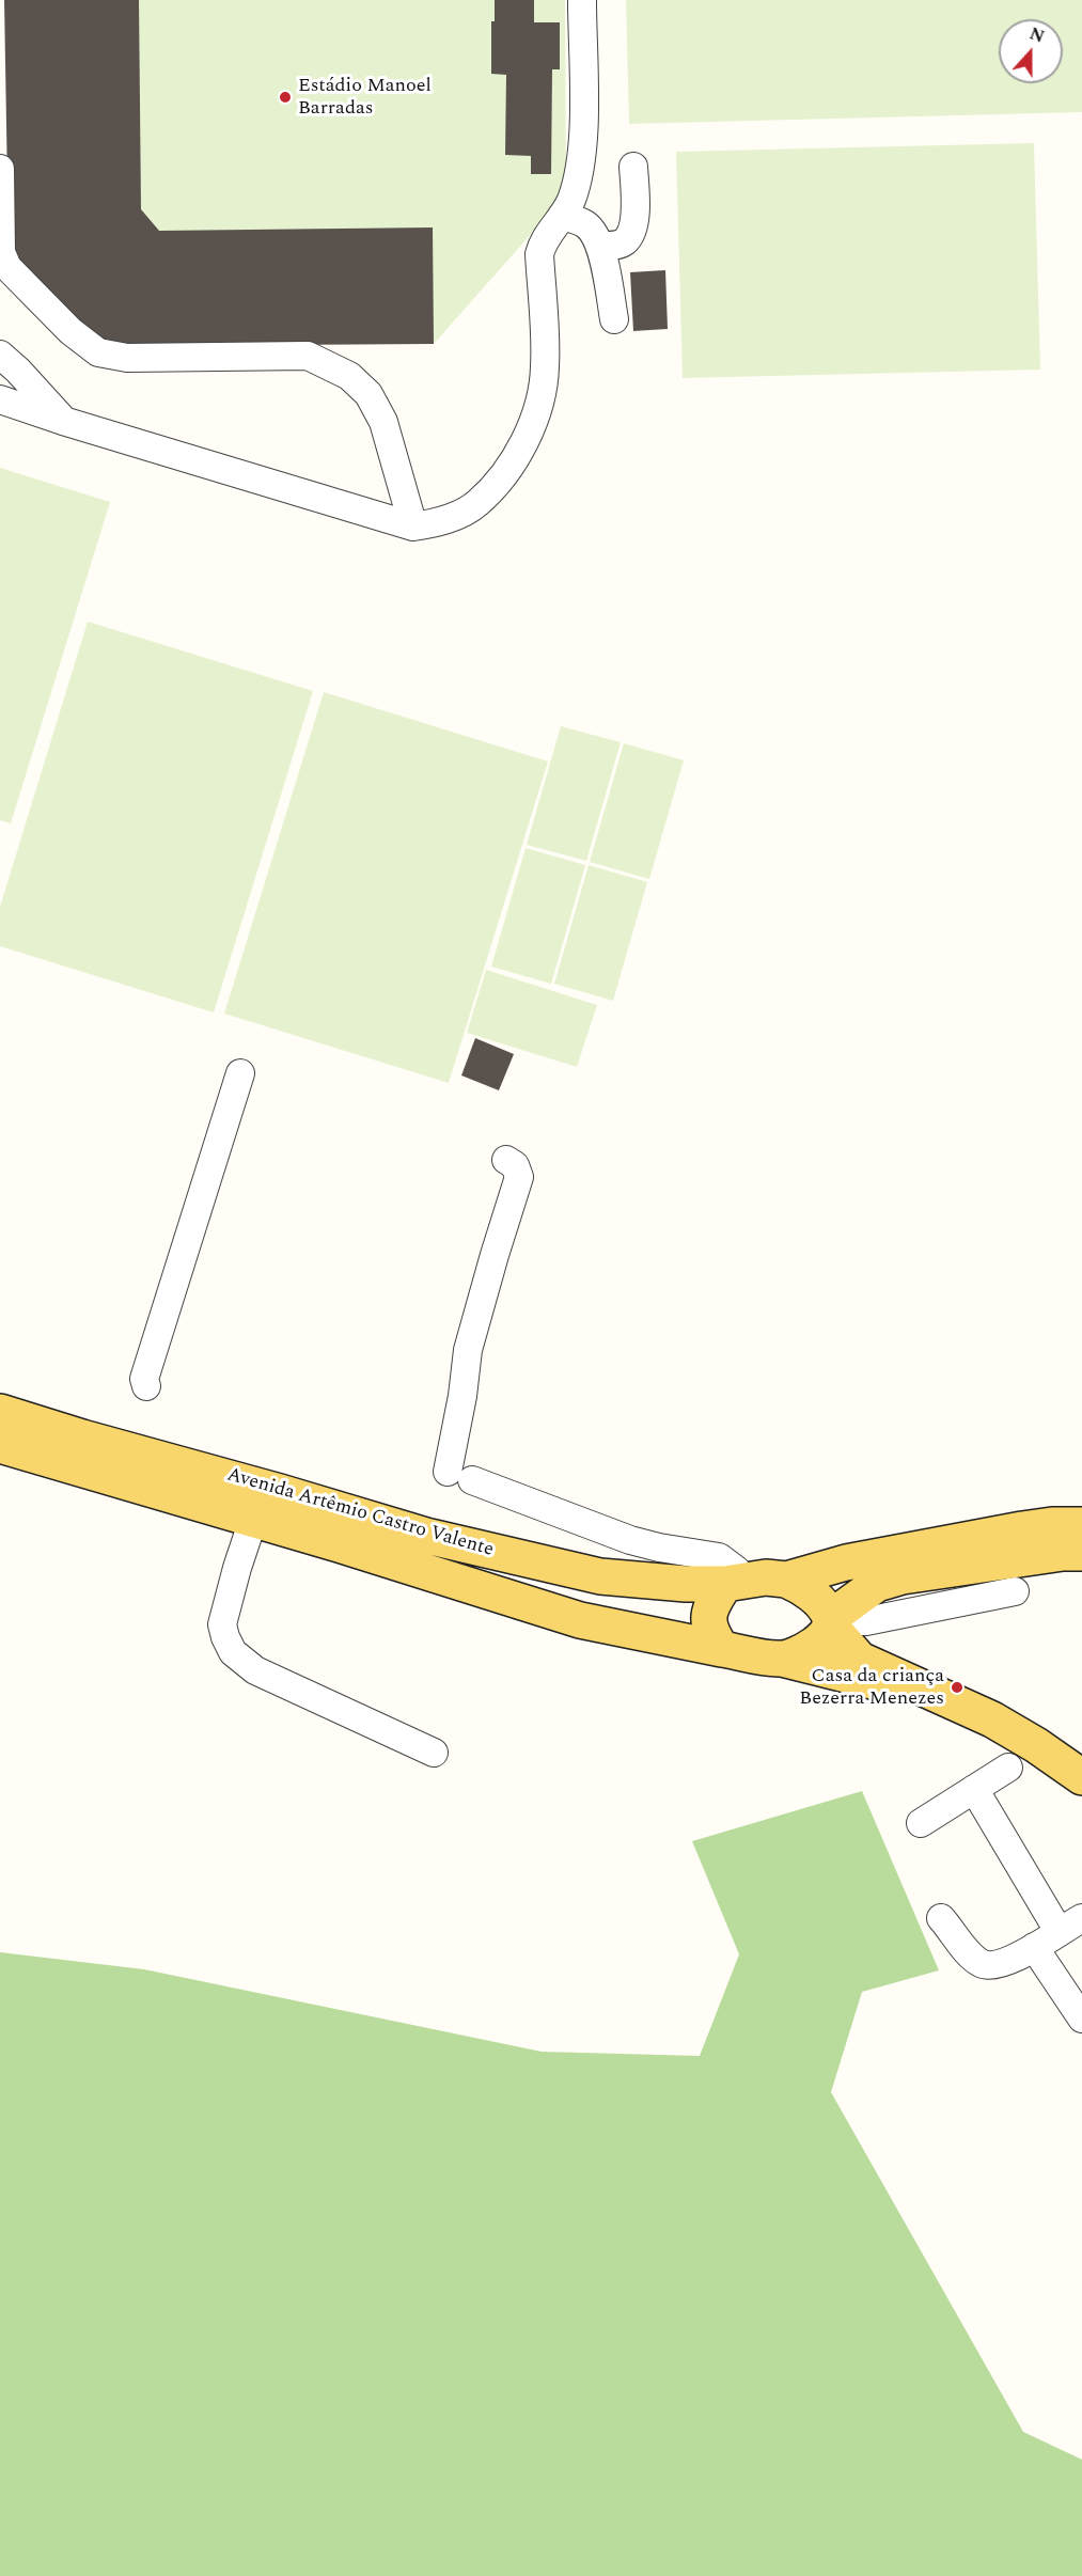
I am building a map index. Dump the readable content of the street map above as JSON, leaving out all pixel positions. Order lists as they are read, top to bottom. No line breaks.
{"streets":{"main road":["Avenida Artêmio Castro Valente"]},"places":["Estádio Manoel Barradas","Casa da criança Bezerra Menezes"],"north":"top"}
